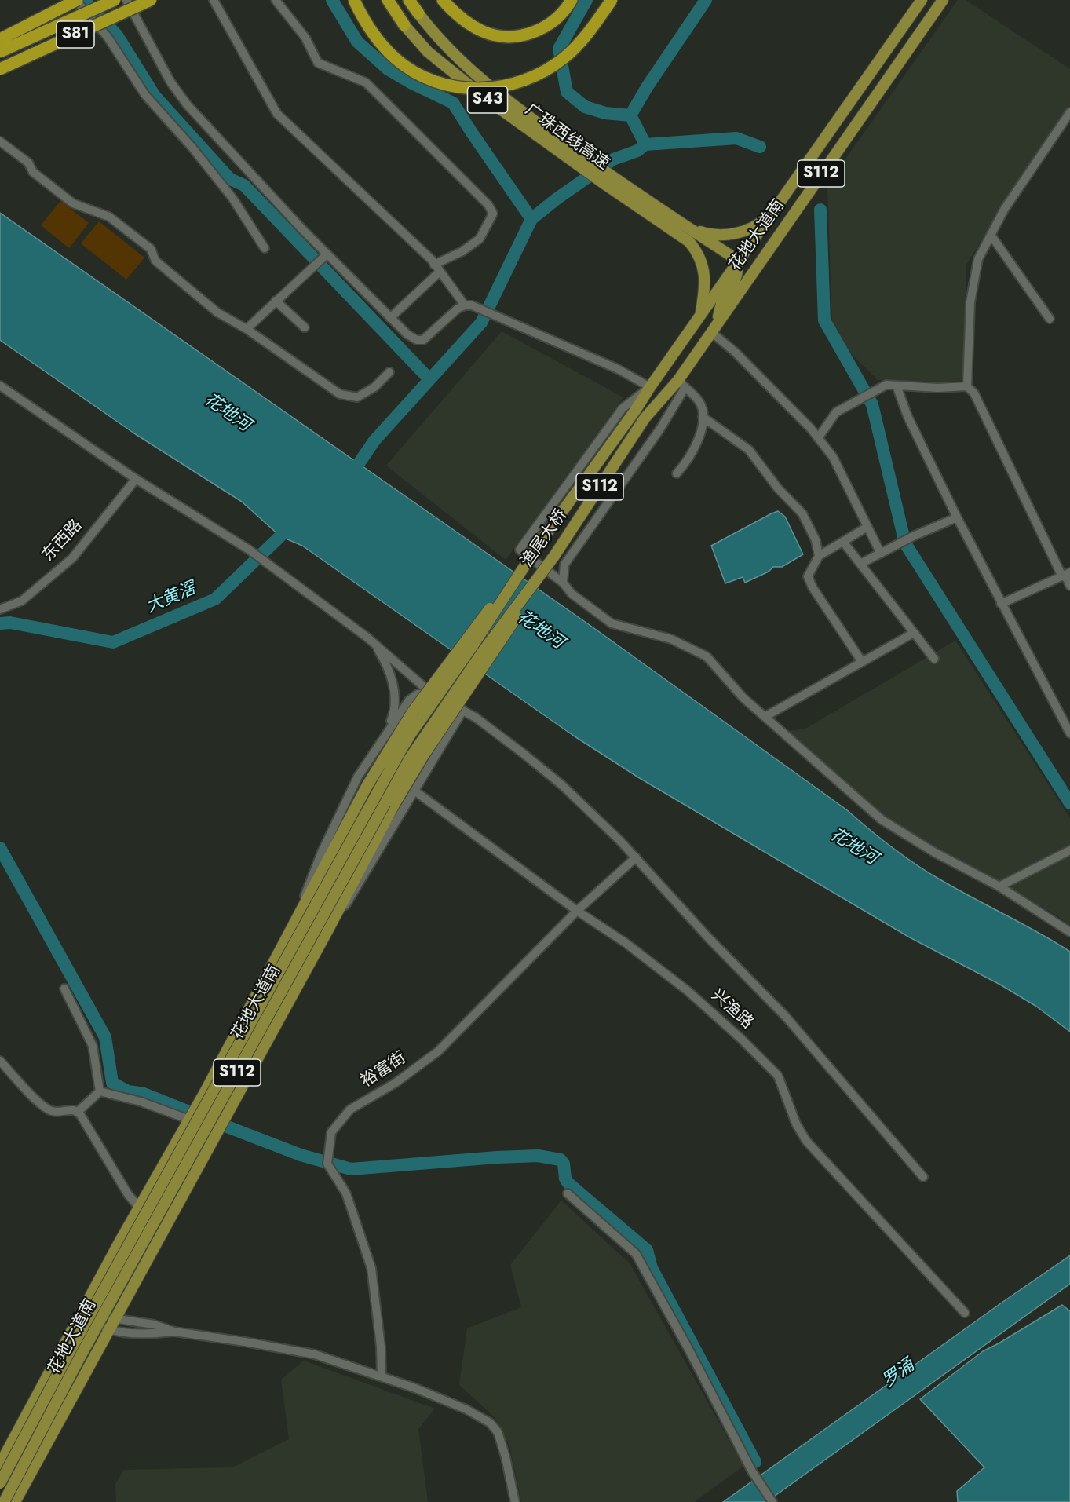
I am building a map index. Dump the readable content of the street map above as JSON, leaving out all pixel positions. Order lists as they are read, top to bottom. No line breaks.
{"streets":{"highway":["S81","S43","广珠西线高速"],"main road":["S112","花地大道南","渔尾大桥"],"street":["东西路","兴渔路","裕富街"]},"crossings":[["S43","广珠西线高速"],["S43","花地大道南"],["花地大道南","渔尾大桥"],["花地大道南","兴渔路"],["兴渔路","裕富街"]],"water":["花地河","大黄滘","罗涌"]}
